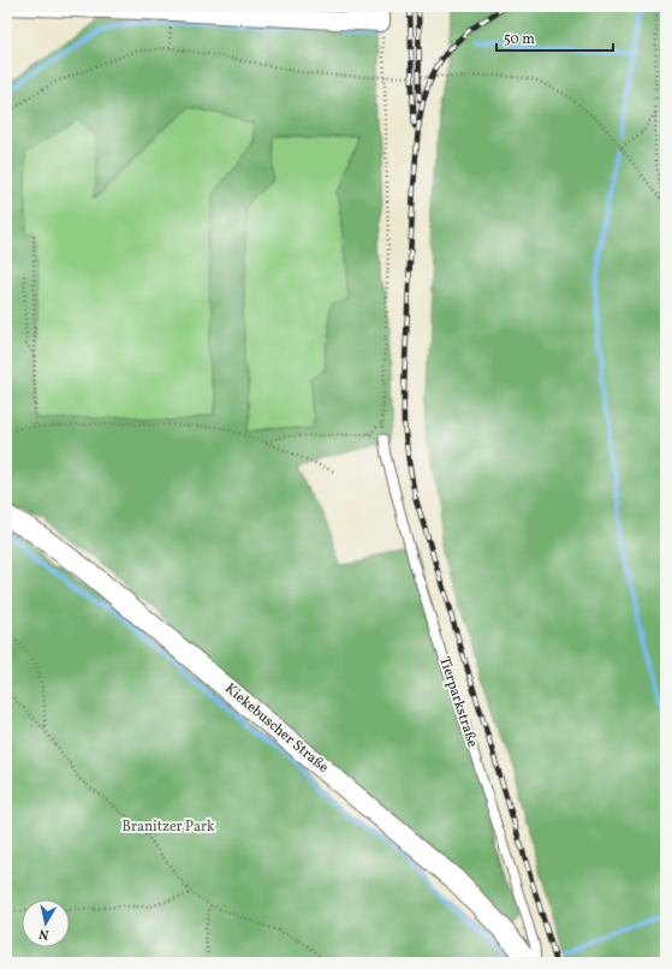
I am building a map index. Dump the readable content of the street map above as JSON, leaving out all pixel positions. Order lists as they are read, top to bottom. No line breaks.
{"streets":{"street":["Kiekebuscher Straße"],"lane":["Tierparkstraße"]},"parks":["Branitzer Park"],"scale_bar":"50 m","north":"bottom"}
